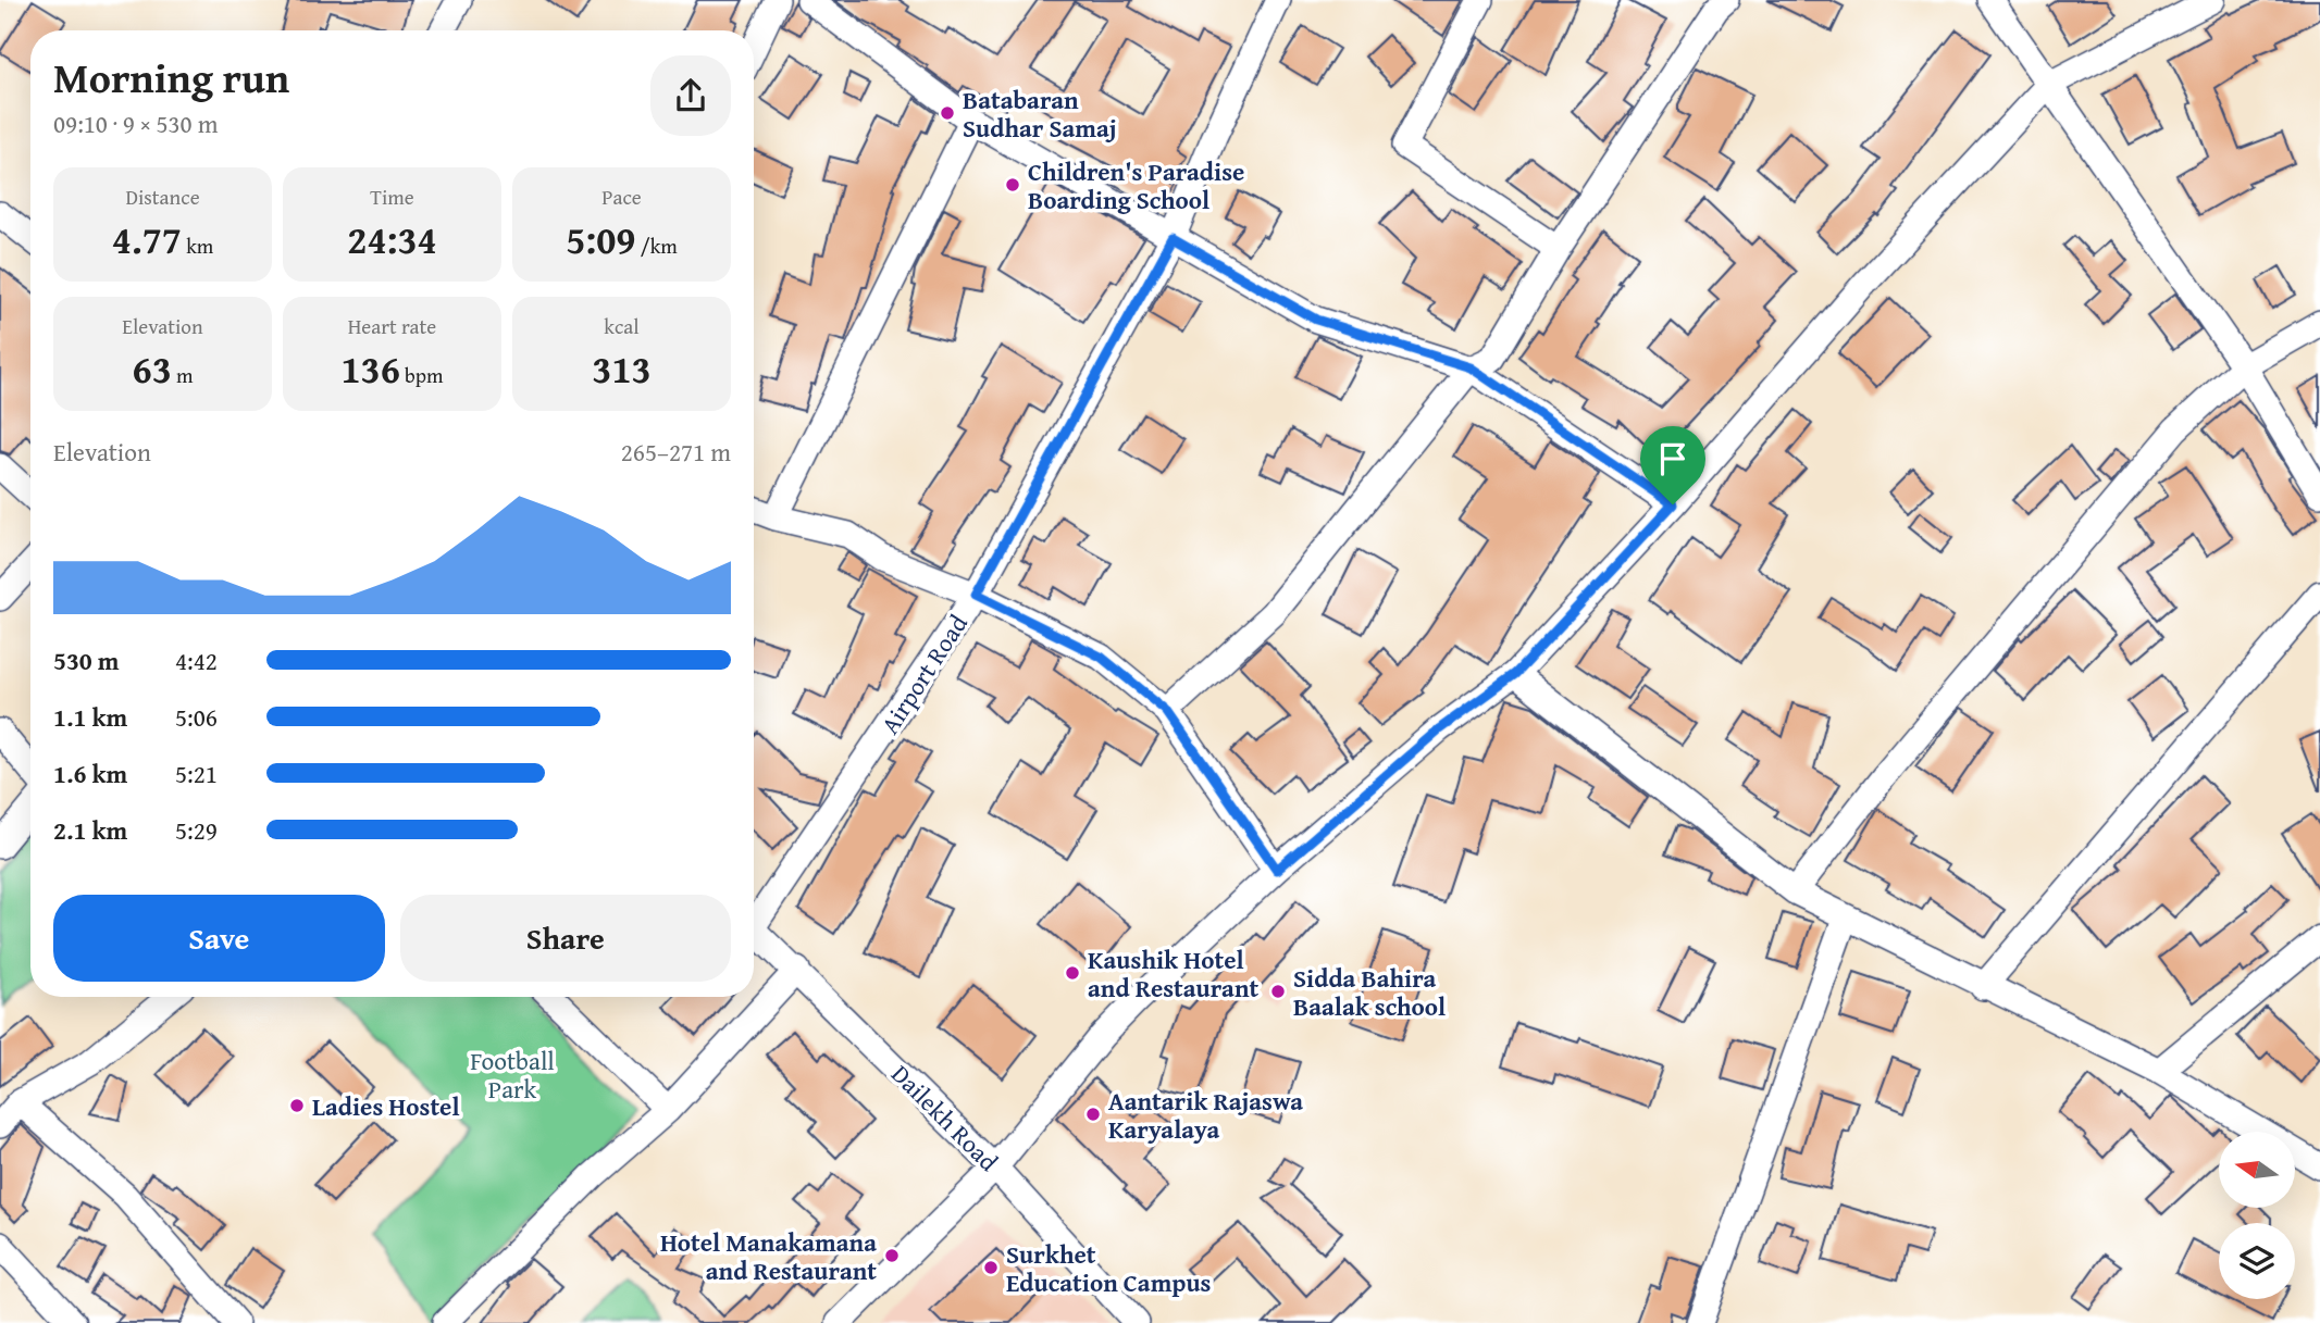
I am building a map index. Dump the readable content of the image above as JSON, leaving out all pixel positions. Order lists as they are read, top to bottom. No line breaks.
{"streets":{"street":["Airport Road","Dailekh Road"]},"parks":["Football Park"],"places":["Batabaran Sudhar Samaj","Children's Paradise Boarding School","Kaushik Hotel and Restaurant","Sidda Bahira Baalak school","Ladies Hostel","Aantarik Rajaswa Karyalaya","Hotel Manakamana and Restaurant","Surkhet Education Campus"],"north":"left","page":{"heading":["Morning run","09:10 · 9 × 530 m"],"stats":[["Distance","4.77 km"],["Time","24:34"],["Pace","5:09 /km"],["Elevation","63 m"],["Heart rate","136 bpm"],["kcal","313"]],"chart":["Elevation","265–271 m"],"list":[{"name":"530 m","note":"4:42"},{"name":"1.1 km","note":"5:06"},{"name":"1.6 km","note":"5:21"},{"name":"2.1 km","note":"5:29"}],"buttons":["Save","Share"]}}
